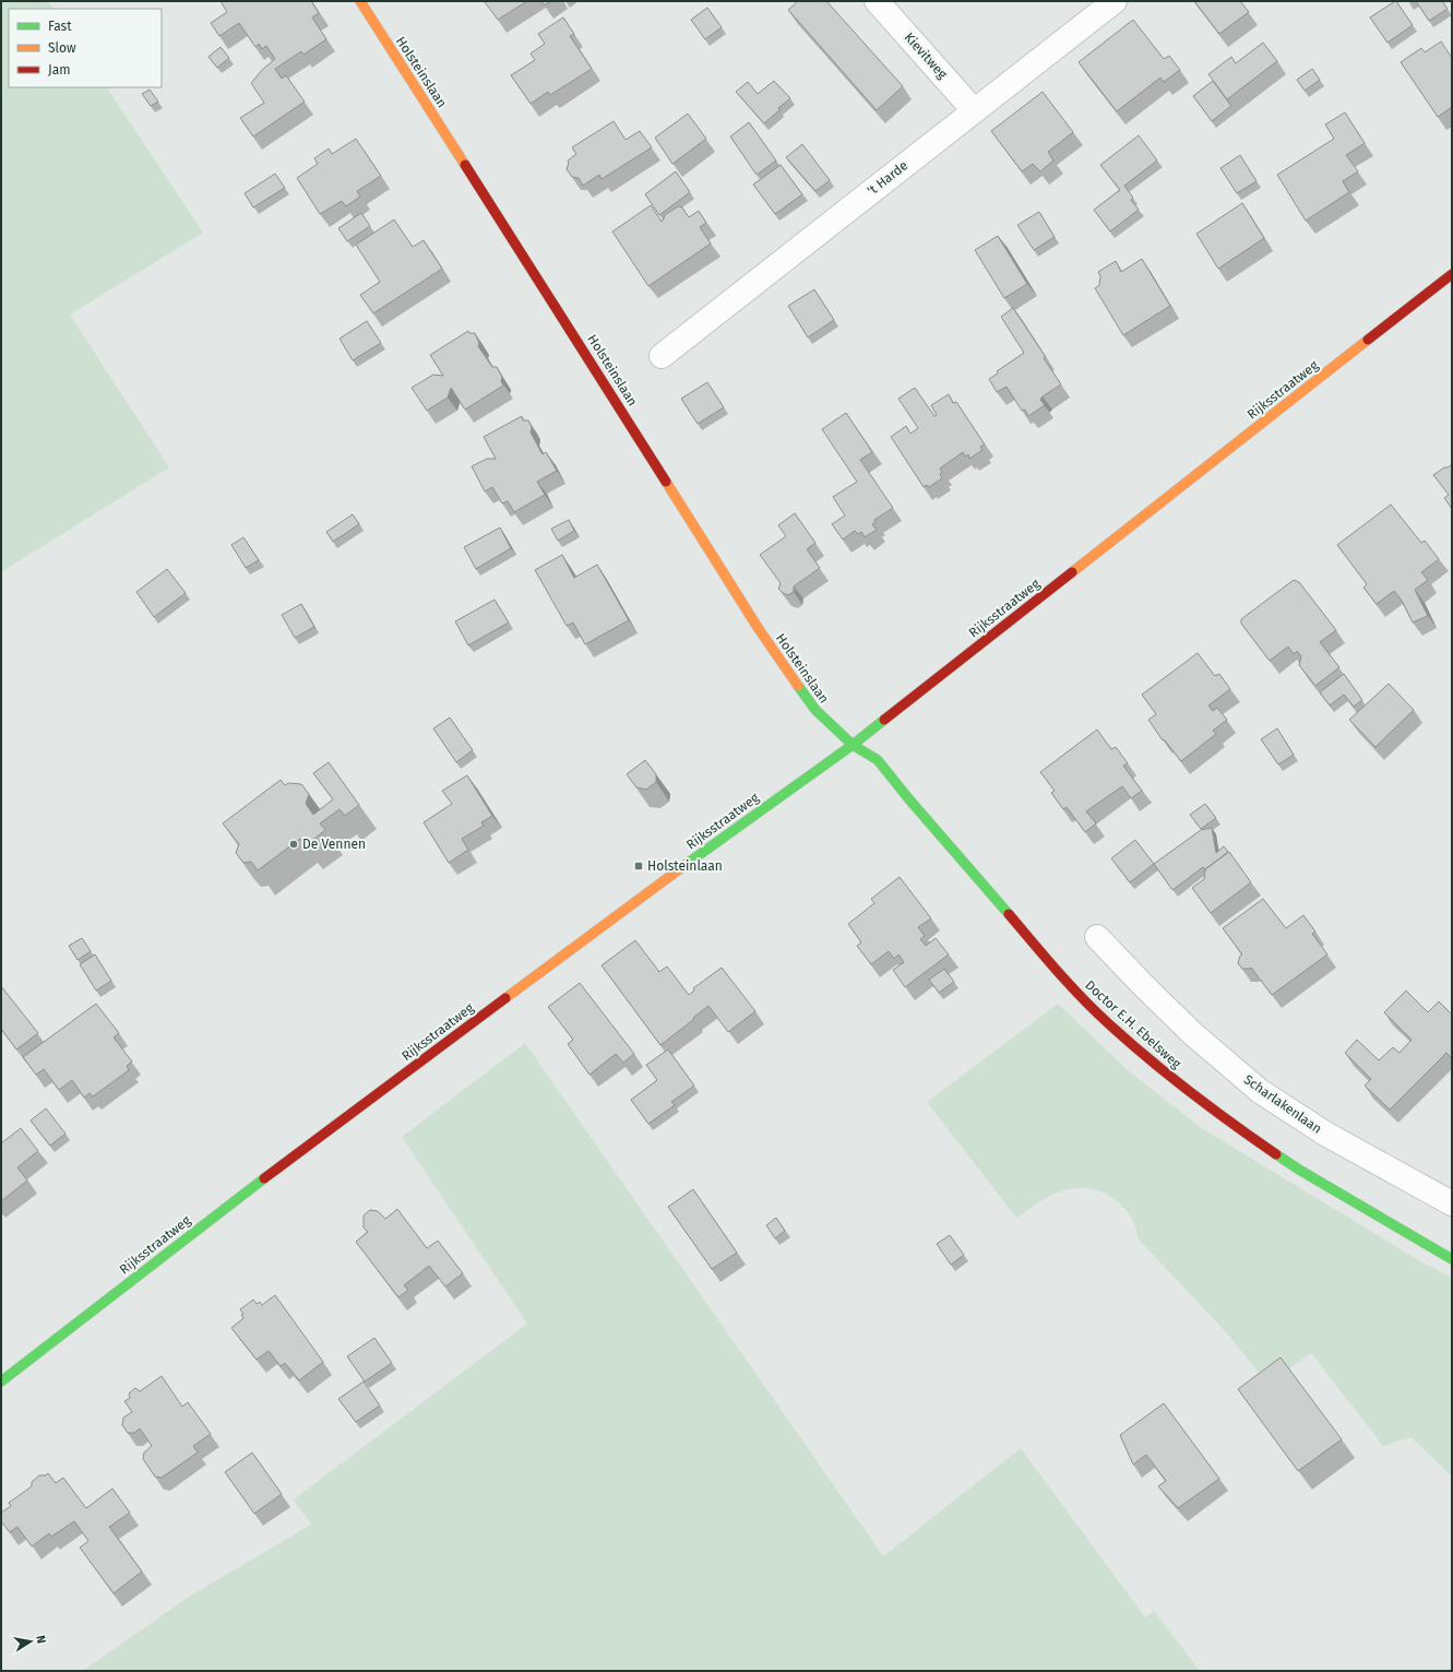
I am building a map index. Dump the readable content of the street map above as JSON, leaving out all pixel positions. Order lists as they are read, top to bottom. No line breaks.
{"streets":{"main road":["Holsteinslaan","Rijksstraatweg","Doctor E.H. Ebelsweg"],"street":["Kievitweg","'t Harde","Scharlakenlaan"]},"crossings":[["Kievitweg","'t Harde"],["Holsteinslaan","Rijksstraatweg"],["Holsteinslaan","Doctor E.H. Ebelsweg"],["Rijksstraatweg","Doctor E.H. Ebelsweg"]],"places":{"other":["De Vennen"],"transit":["Holsteinlaan"]},"legend":["Fast","Slow","Jam"],"north":"right"}
